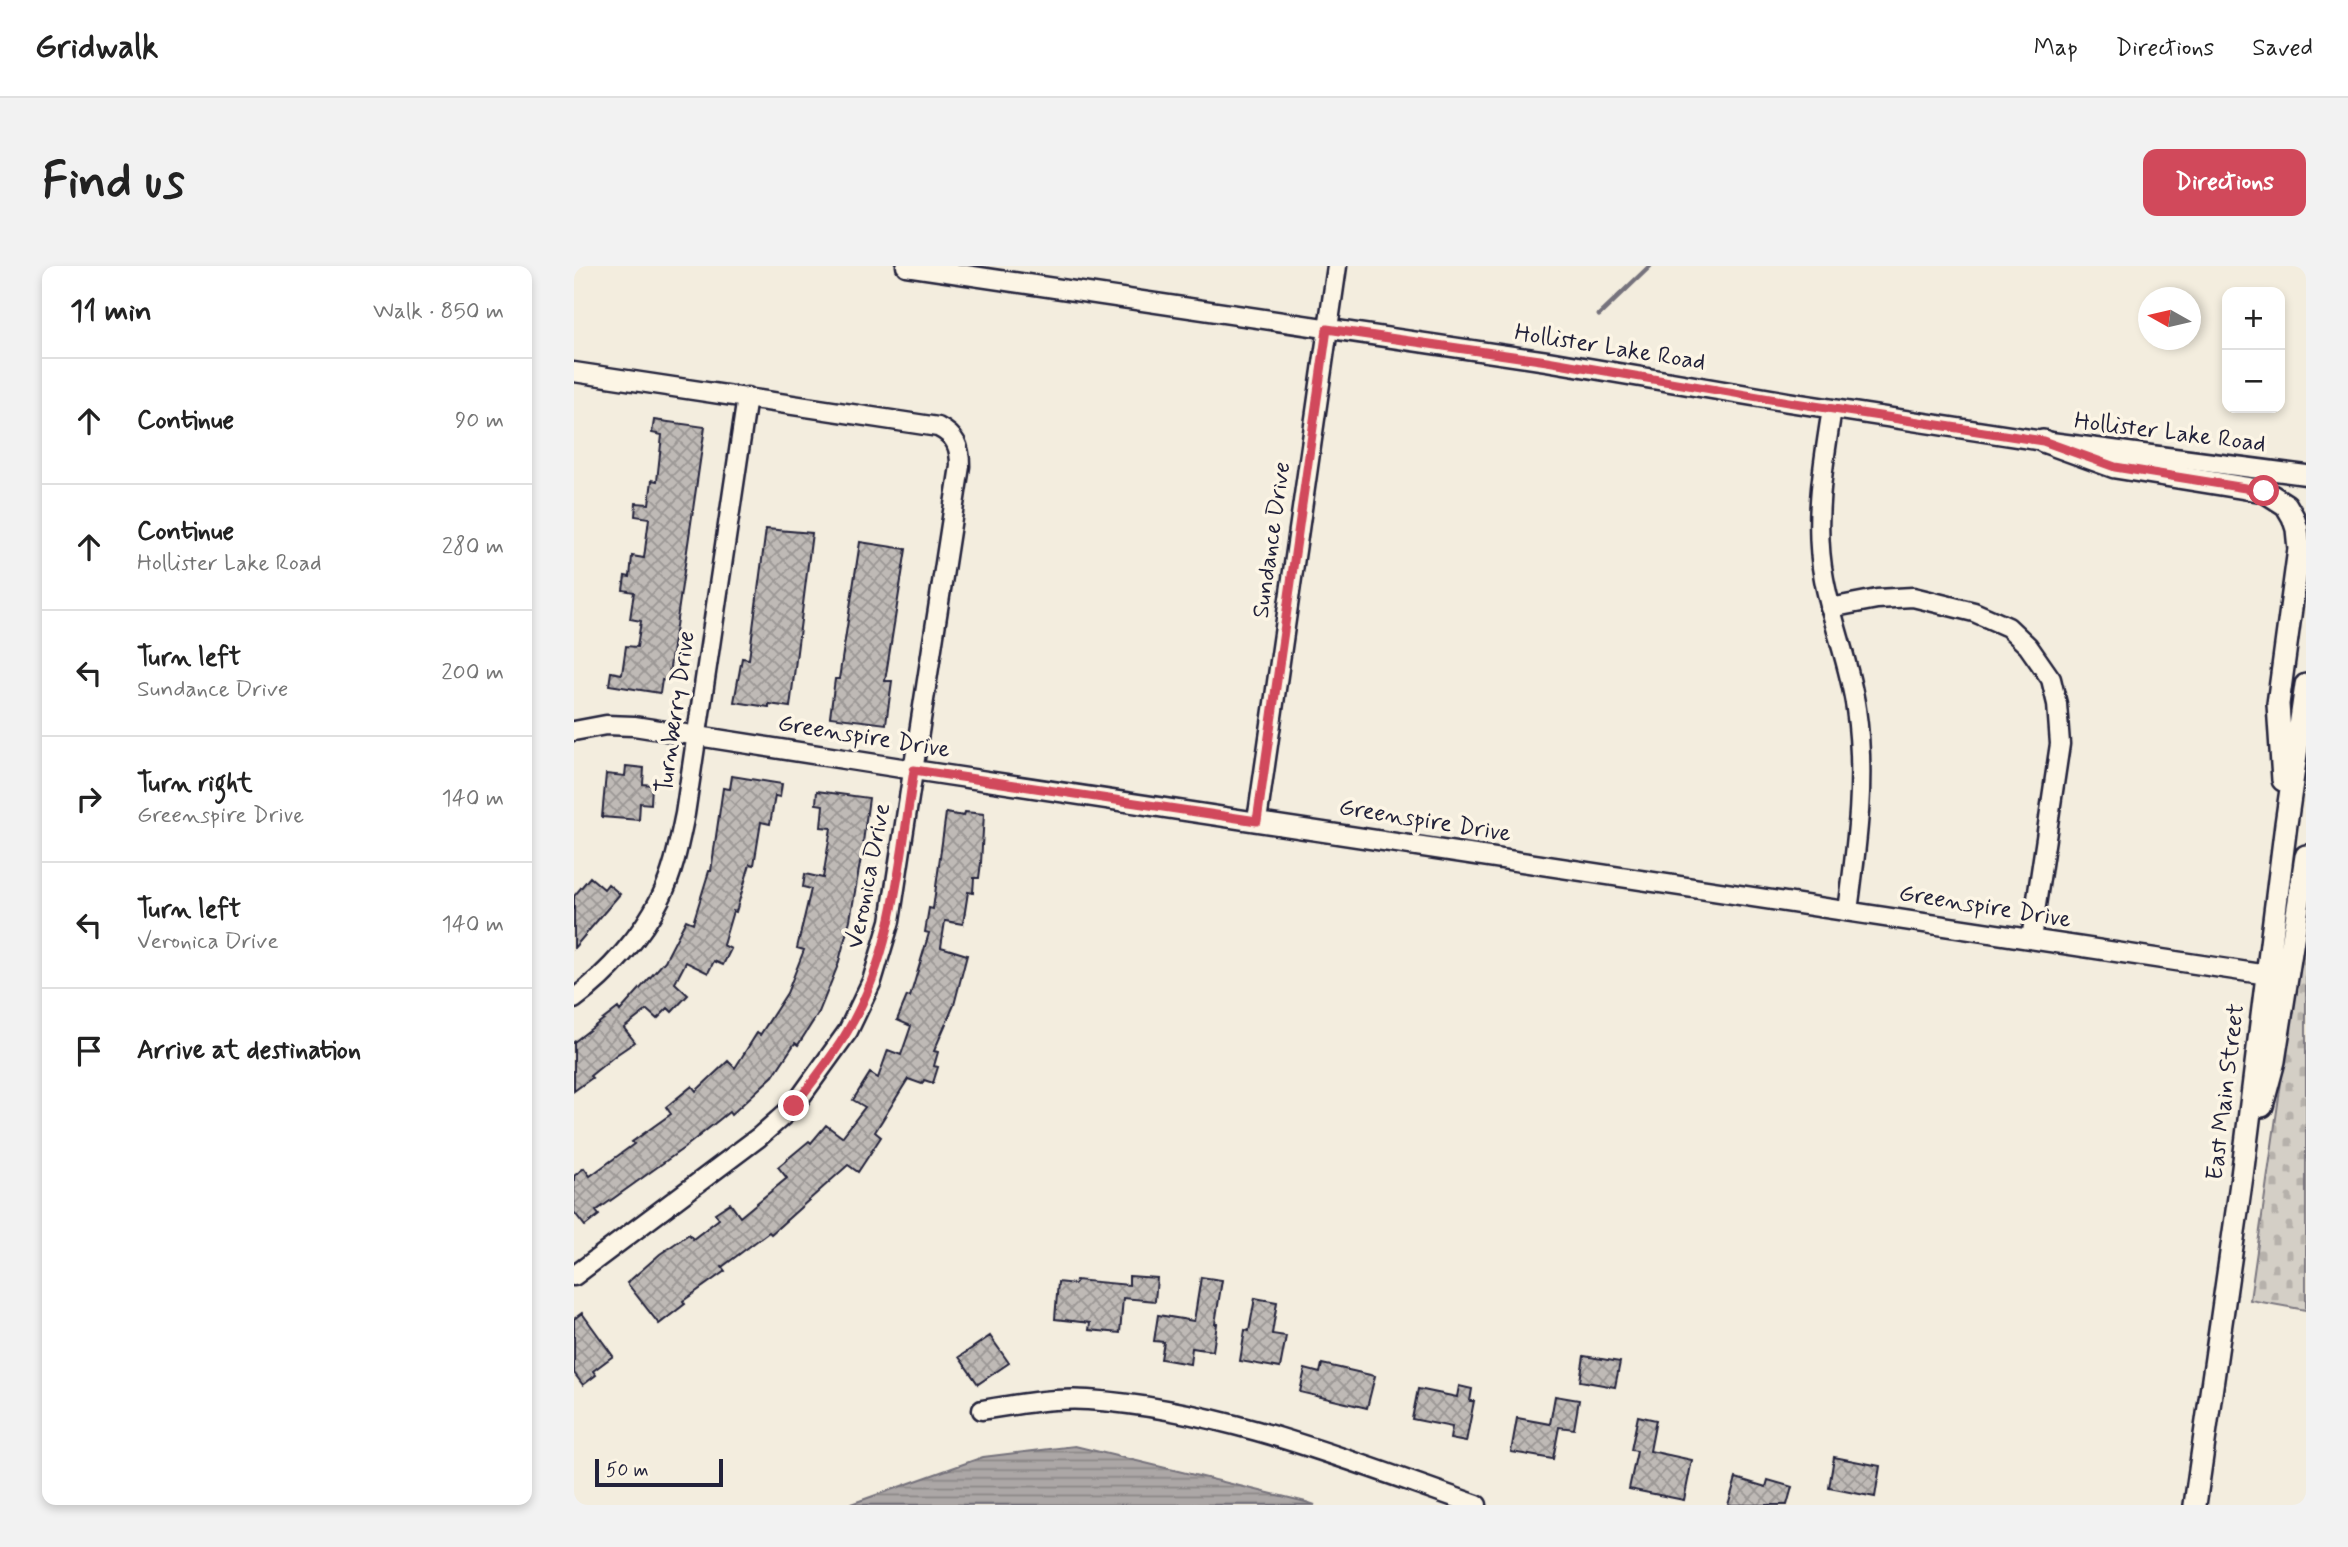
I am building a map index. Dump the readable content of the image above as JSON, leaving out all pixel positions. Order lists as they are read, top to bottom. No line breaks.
{"streets":{"main road":["East Main Street"],"street":["Hollister Lake Road","Sundance Drive","Turnberry Drive","Greenspire Drive","Veronica Drive"]},"crossings":[["Hollister Lake Road","Sundance Drive"],["Sundance Drive","Greenspire Drive"],["Turnberry Drive","Greenspire Drive"],["Turnberry Drive","Veronica Drive"],["Greenspire Drive","Veronica Drive"],["Greenspire Drive","East Main Street"]],"scale_bar":"50 m","north":"left","page":{"header":"Gridwalk","nav":["Map","Directions","Saved"],"buttons":"Directions","title":"Find us","heading":["11 min","Walk · 850 m"],"map_buttons":["+","−"],"list":[["Continue","90 m"],["Continue","Hollister Lake Road","280 m"],["Turn left","Sundance Drive","200 m"],["Turn right","Greenspire Drive","140 m"],["Turn left","Veronica Drive","140 m"],"Arrive at destination"],"scale":"50 m"}}
